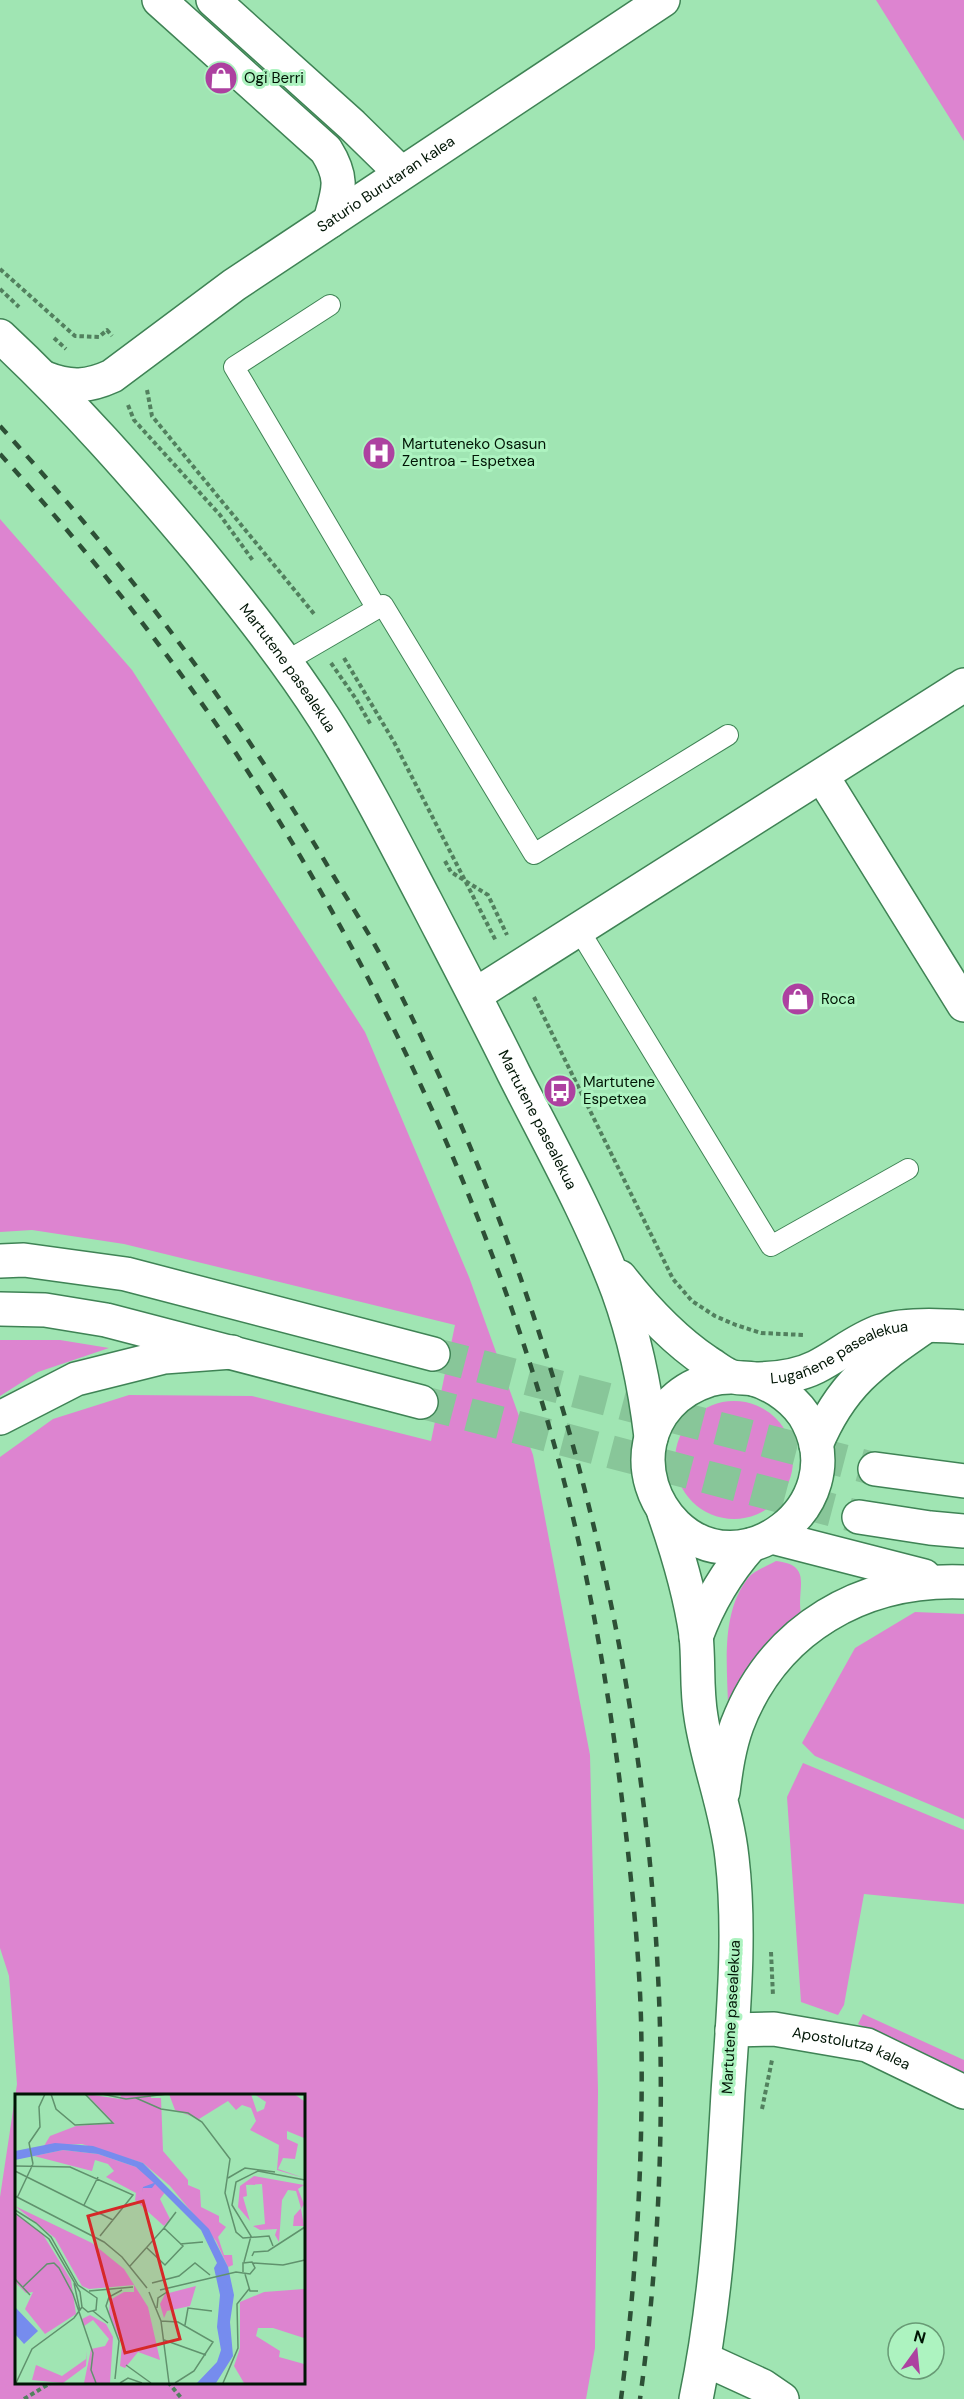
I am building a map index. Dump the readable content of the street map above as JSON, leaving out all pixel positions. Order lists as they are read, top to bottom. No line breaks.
{"streets":{"main road":["Saturio Burutaran kalea","Martutene pasealekua","Lugañene pasealekua","Apostolutza kalea"]},"crossings":[["Martutene pasealekua","Lugañene pasealekua"],["Martutene pasealekua","Apostolutza kalea"]],"places":{"shop":["Ogi Berri","Roca"],"hospital":["Martuteneko Osasun Zentroa - Espetxea"],"bus stop":["Martutene Espetxea"]},"north":"top"}
